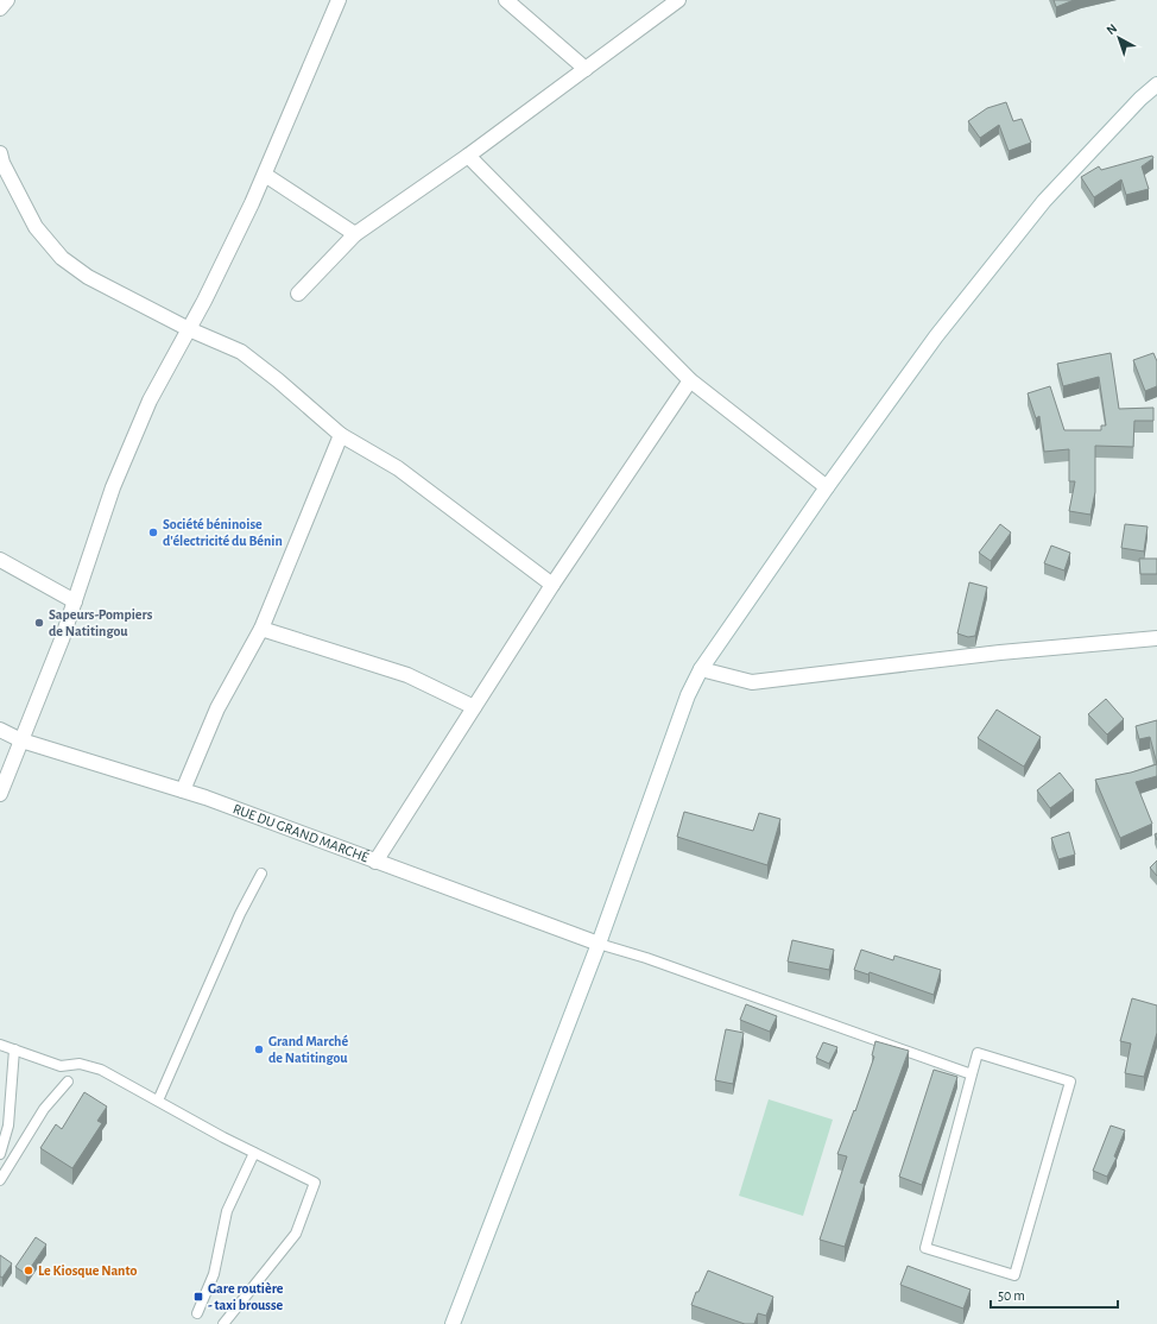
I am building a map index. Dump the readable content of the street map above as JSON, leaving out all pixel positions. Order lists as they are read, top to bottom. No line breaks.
{"streets":{"street":["RUE DU GRAND MARCHÉ"]},"places":{"other":["Société béninoise d'électricité du Bénin","Sapeurs-Pompiers de Natitingou","Grand Marché de Natitingou","Le Kiosque Nanto"],"transit":["Gare routière - taxi brousse"]},"scale_bar":"50 m","north":"top left"}
